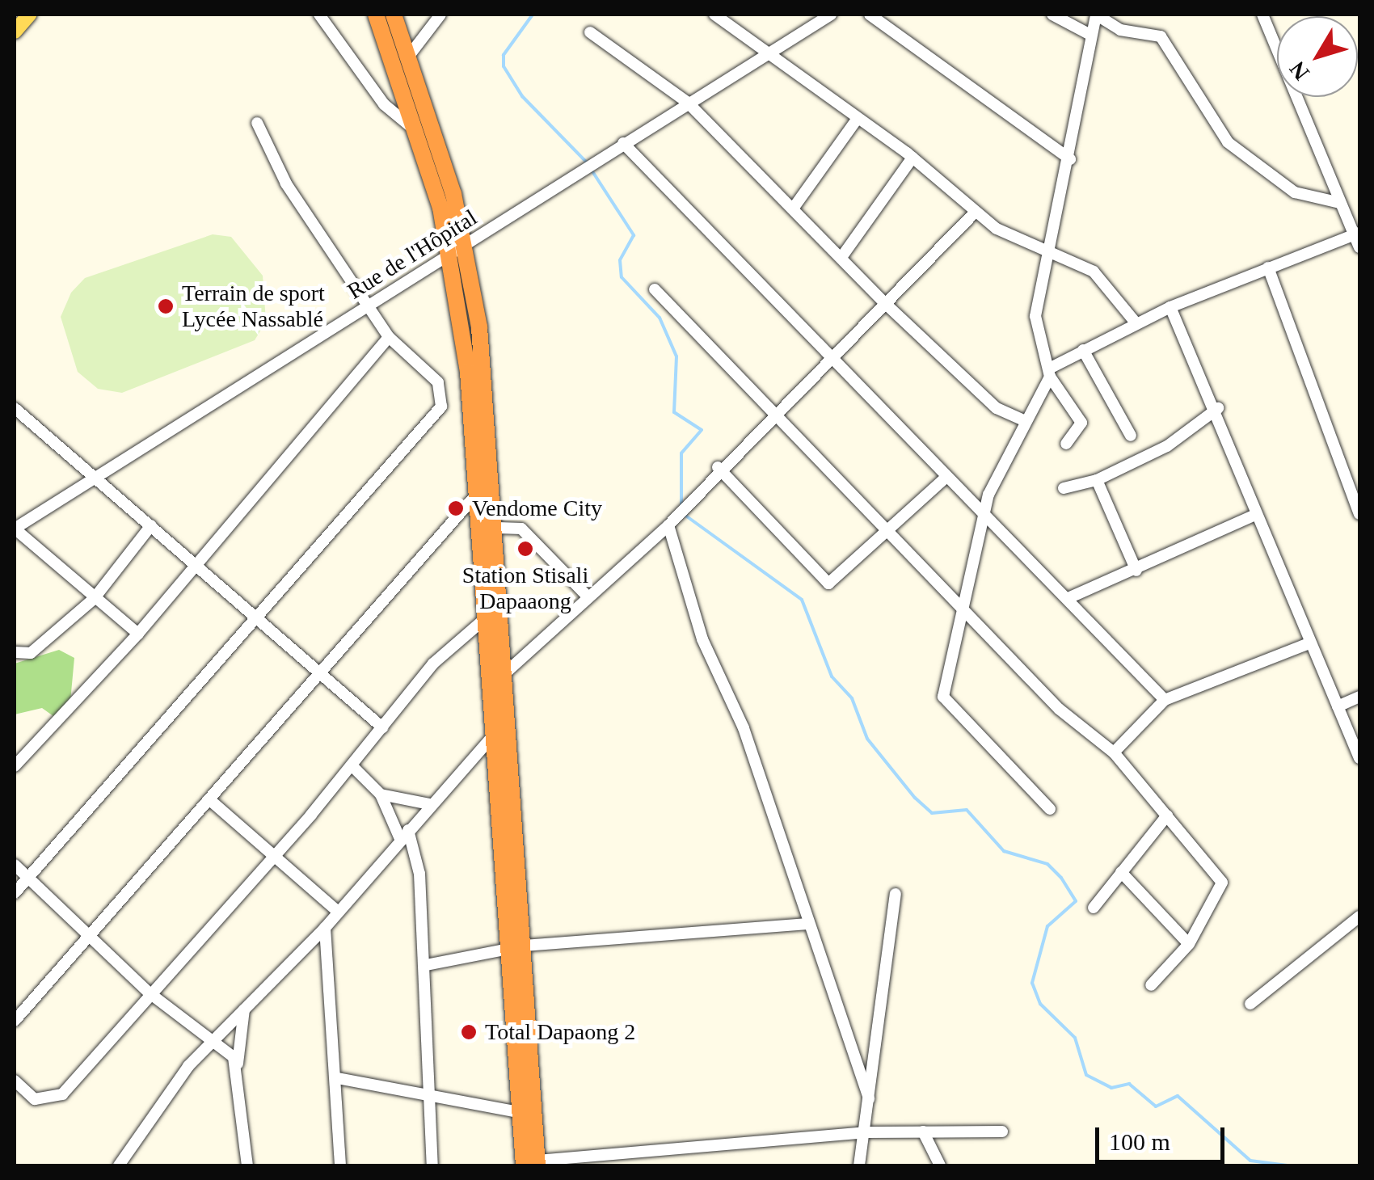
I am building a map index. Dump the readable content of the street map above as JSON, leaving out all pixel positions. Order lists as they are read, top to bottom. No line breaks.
{"streets":{"street":["Rue de l'Hôpital"]},"places":["Terrain de sport Lycée Nassablé","Vendome City","Station Stisali Dapaaong","Total Dapaong 2"],"scale_bar":"100 m","north":"bottom left"}
